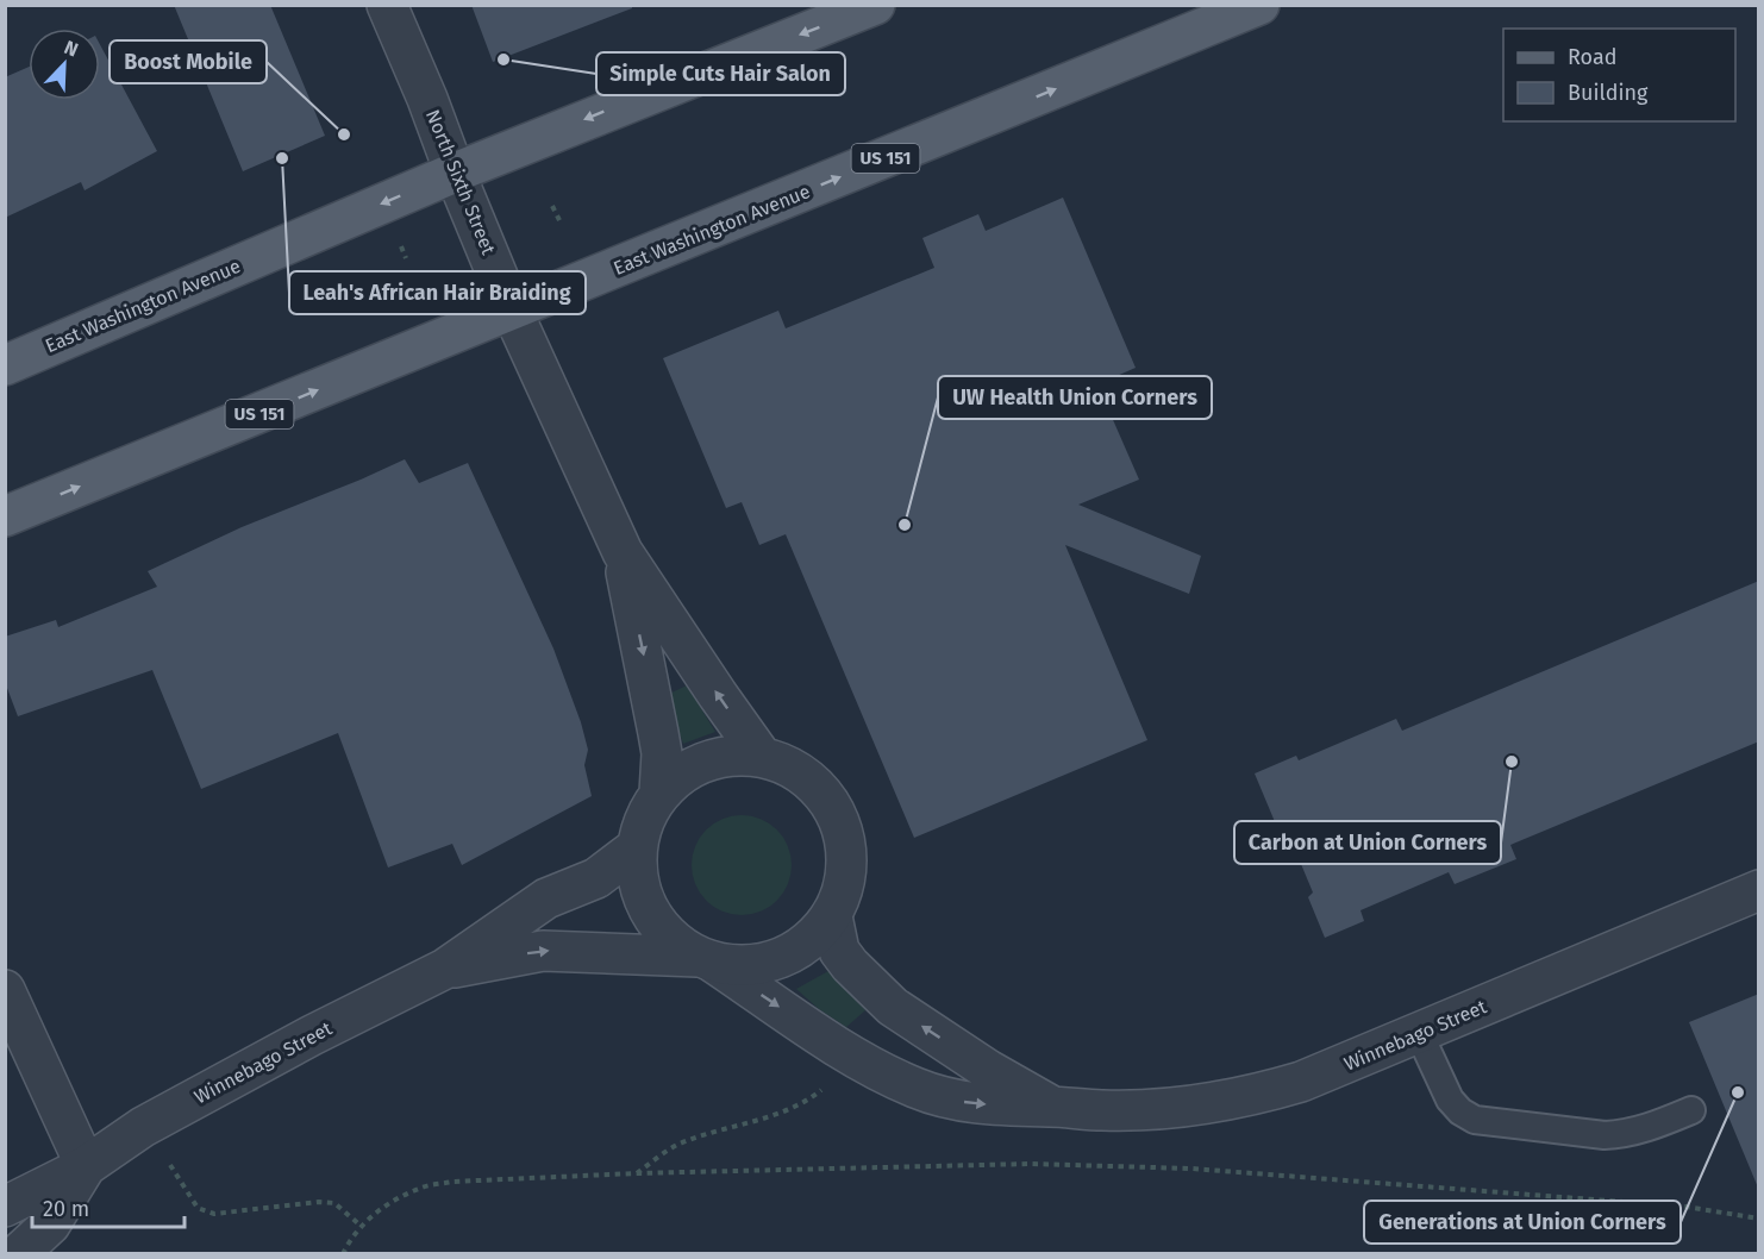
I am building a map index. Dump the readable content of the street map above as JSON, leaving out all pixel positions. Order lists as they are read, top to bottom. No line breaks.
{"streets":{"main road":["US 151","East Washington Avenue"],"street":["North Sixth Street","Winnebago Street"]},"crossings":[["North Sixth Street","East Washington Avenue"],["North Sixth Street","Winnebago Street"]],"places":["Simple Cuts Hair Salon","Boost Mobile","Leah's African Hair Braiding","UW Health Union Corners","Carbon at Union Corners","Generations at Union Corners"],"legend":["Road","Building"],"scale_bar":"20 m","north":"top right"}
